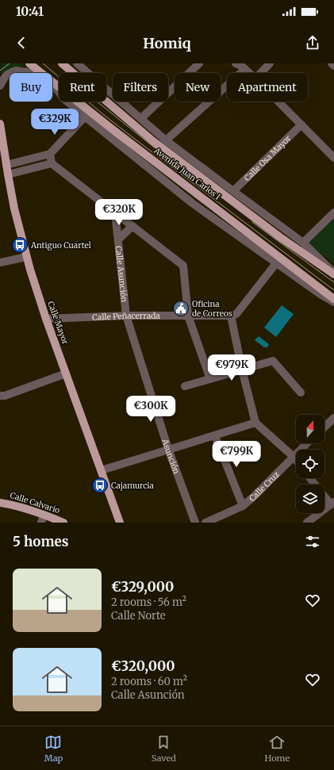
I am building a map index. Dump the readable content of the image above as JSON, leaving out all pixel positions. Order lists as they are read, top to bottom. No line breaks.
{"streets":{"main road":["Avenida Juan Carlos I","Calle Mayor","Calle Calvario"],"street":["Calle Osa Mayor","Calle Asunción","Calle Peñacerrada","Asunción","Calle Cruz"]},"crossings":[["Calle Asunción","Calle Peñacerrada"],["Calle Asunción","Asunción"],["Calle Peñacerrada","Calle Mayor"],["Calle Peñacerrada","Asunción"]],"places":{"bus stop":["Antiguo Cuartel","Cajamurcia"],"public building":["Oficina de Correos"]},"north":"top","page":{"status":"10:41","header":"Homiq","chip":["Buy","Rent","Filters","New","Apartment"],"price":["€329K","€320K","€979K","€300K","€799K"],"heading":"5 homes","list":[{"name":"€329,000","note":"2 rooms · 56 m² · Calle Norte"},{"name":"€320,000","note":"2 rooms · 60 m² · Calle Asunción"}],"tabs":["Map","Saved","Home"]}}
